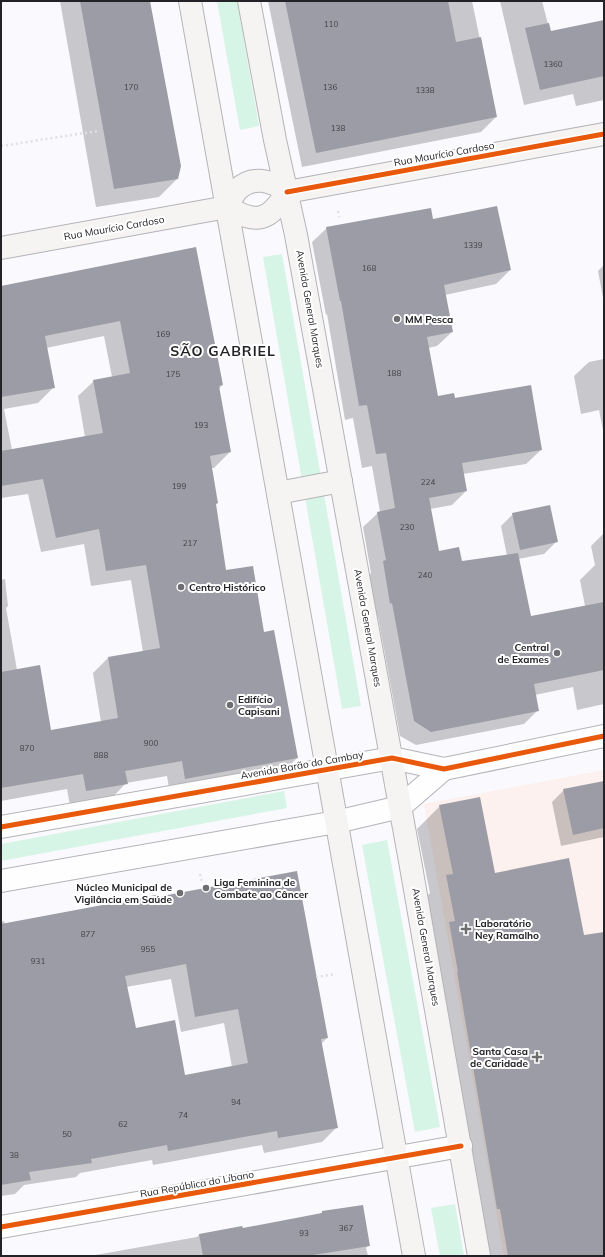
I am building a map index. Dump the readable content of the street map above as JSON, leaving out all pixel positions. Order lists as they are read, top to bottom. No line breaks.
{"streets":{"main road":["Rua Maurício Cardoso","Avenida General Marques"],"street":["Avenida Barão do Cambay","Rua República do Líbano"]},"crossings":[["Rua Maurício Cardoso","Avenida General Marques"],["Avenida General Marques","Avenida Barão do Cambay"],["Avenida General Marques","Rua República do Líbano"]],"districts":["SÃO GABRIEL"],"places":{"other":["MM Pesca","Centro Histórico","Central de Exames","Edifício Capisani","Liga Feminina de Combate ao Câncer","Núcleo Municipal de Vigilância em Saúde"],"health":["Laboratório Ney Ramalho","Santa Casa de Caridade"]},"house_numbers":["110","1360","170","136","1338","138","1339","168","169","188","175","193","224","199","230","217","240","900","870","888","877","955","931","94","74","62","50","38","367","93"]}
